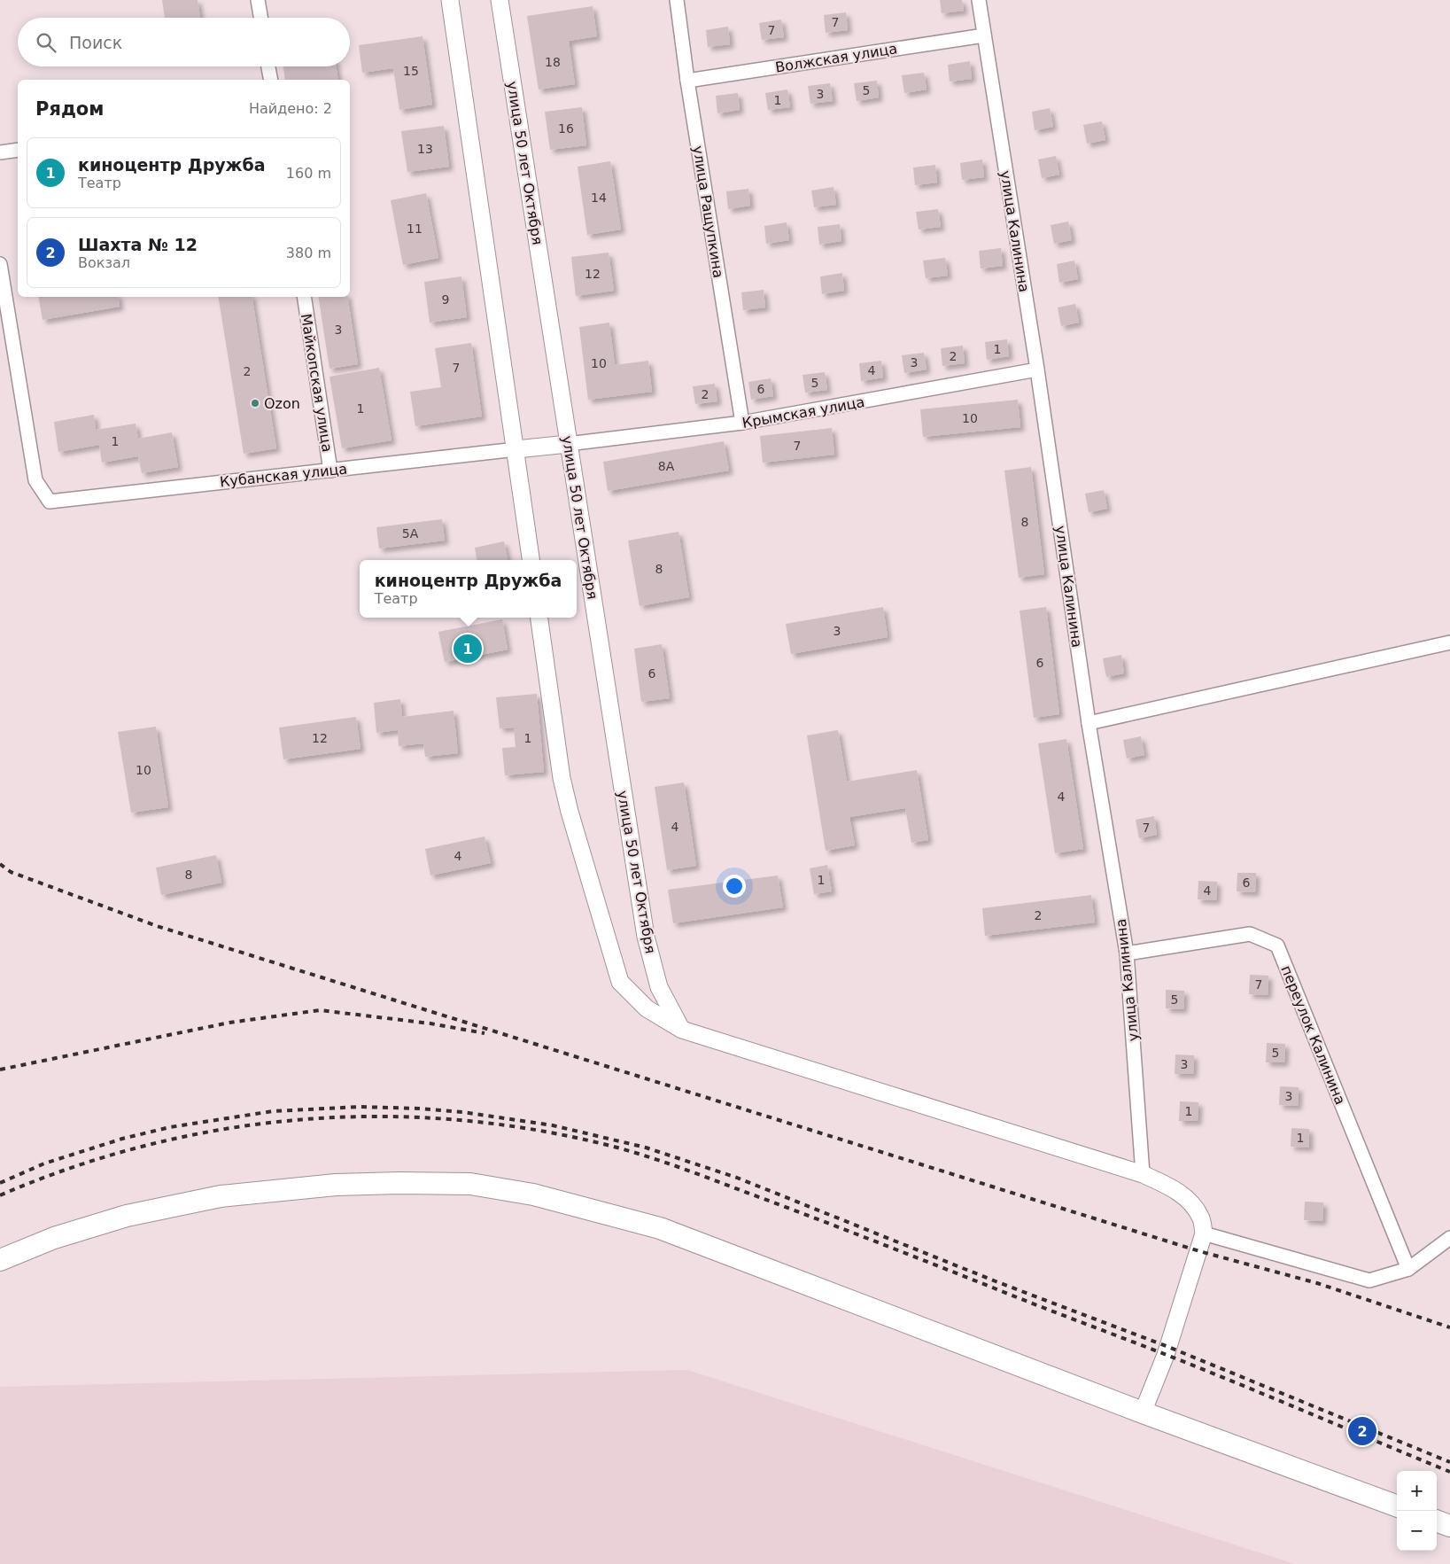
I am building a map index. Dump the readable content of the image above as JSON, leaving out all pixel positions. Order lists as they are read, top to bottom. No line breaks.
{"streets":{"street":["Волжская улица","улица 50 лет Октября","улица Ращупкина","улица Калинина","Майкопская улица","Крымская улица","Кубанская улица","переулок Калинина"]},"crossings":[["Волжская улица","улица Ращупкина"],["Волжская улица","улица Калинина"],["улица 50 лет Октября","Крымская улица"],["улица Ращупкина","Крымская улица"],["улица Калинина","Крымская улица"],["улица Калинина","переулок Калинина"],["Майкопская улица","Кубанская улица"]],"places":["Ozon"],"house_numbers":["7","7","18","15","5","3","1","16","13","14","11","12","9","3","1","2","3","10","7","4","2","5","6","2","1","10","1","7","8А","8","5А","8","3","6","6","12","1","10","4","4","7","4","8","1","6","4","2","7","5","5","3","3","1","1"],"page":{"search":"Поиск","heading":["Рядом","Найдено: 2"],"list":[{"mark":"1","name":"киноцентр Дружба","note":"Театр","value":"160 m"},{"mark":"2","name":"Шахта № 12","note":"Вокзал","value":"380 m"}],"popup":["киноцентр Дружба","Театр"],"pins":["1","2"],"map_buttons":["+","−"]}}
